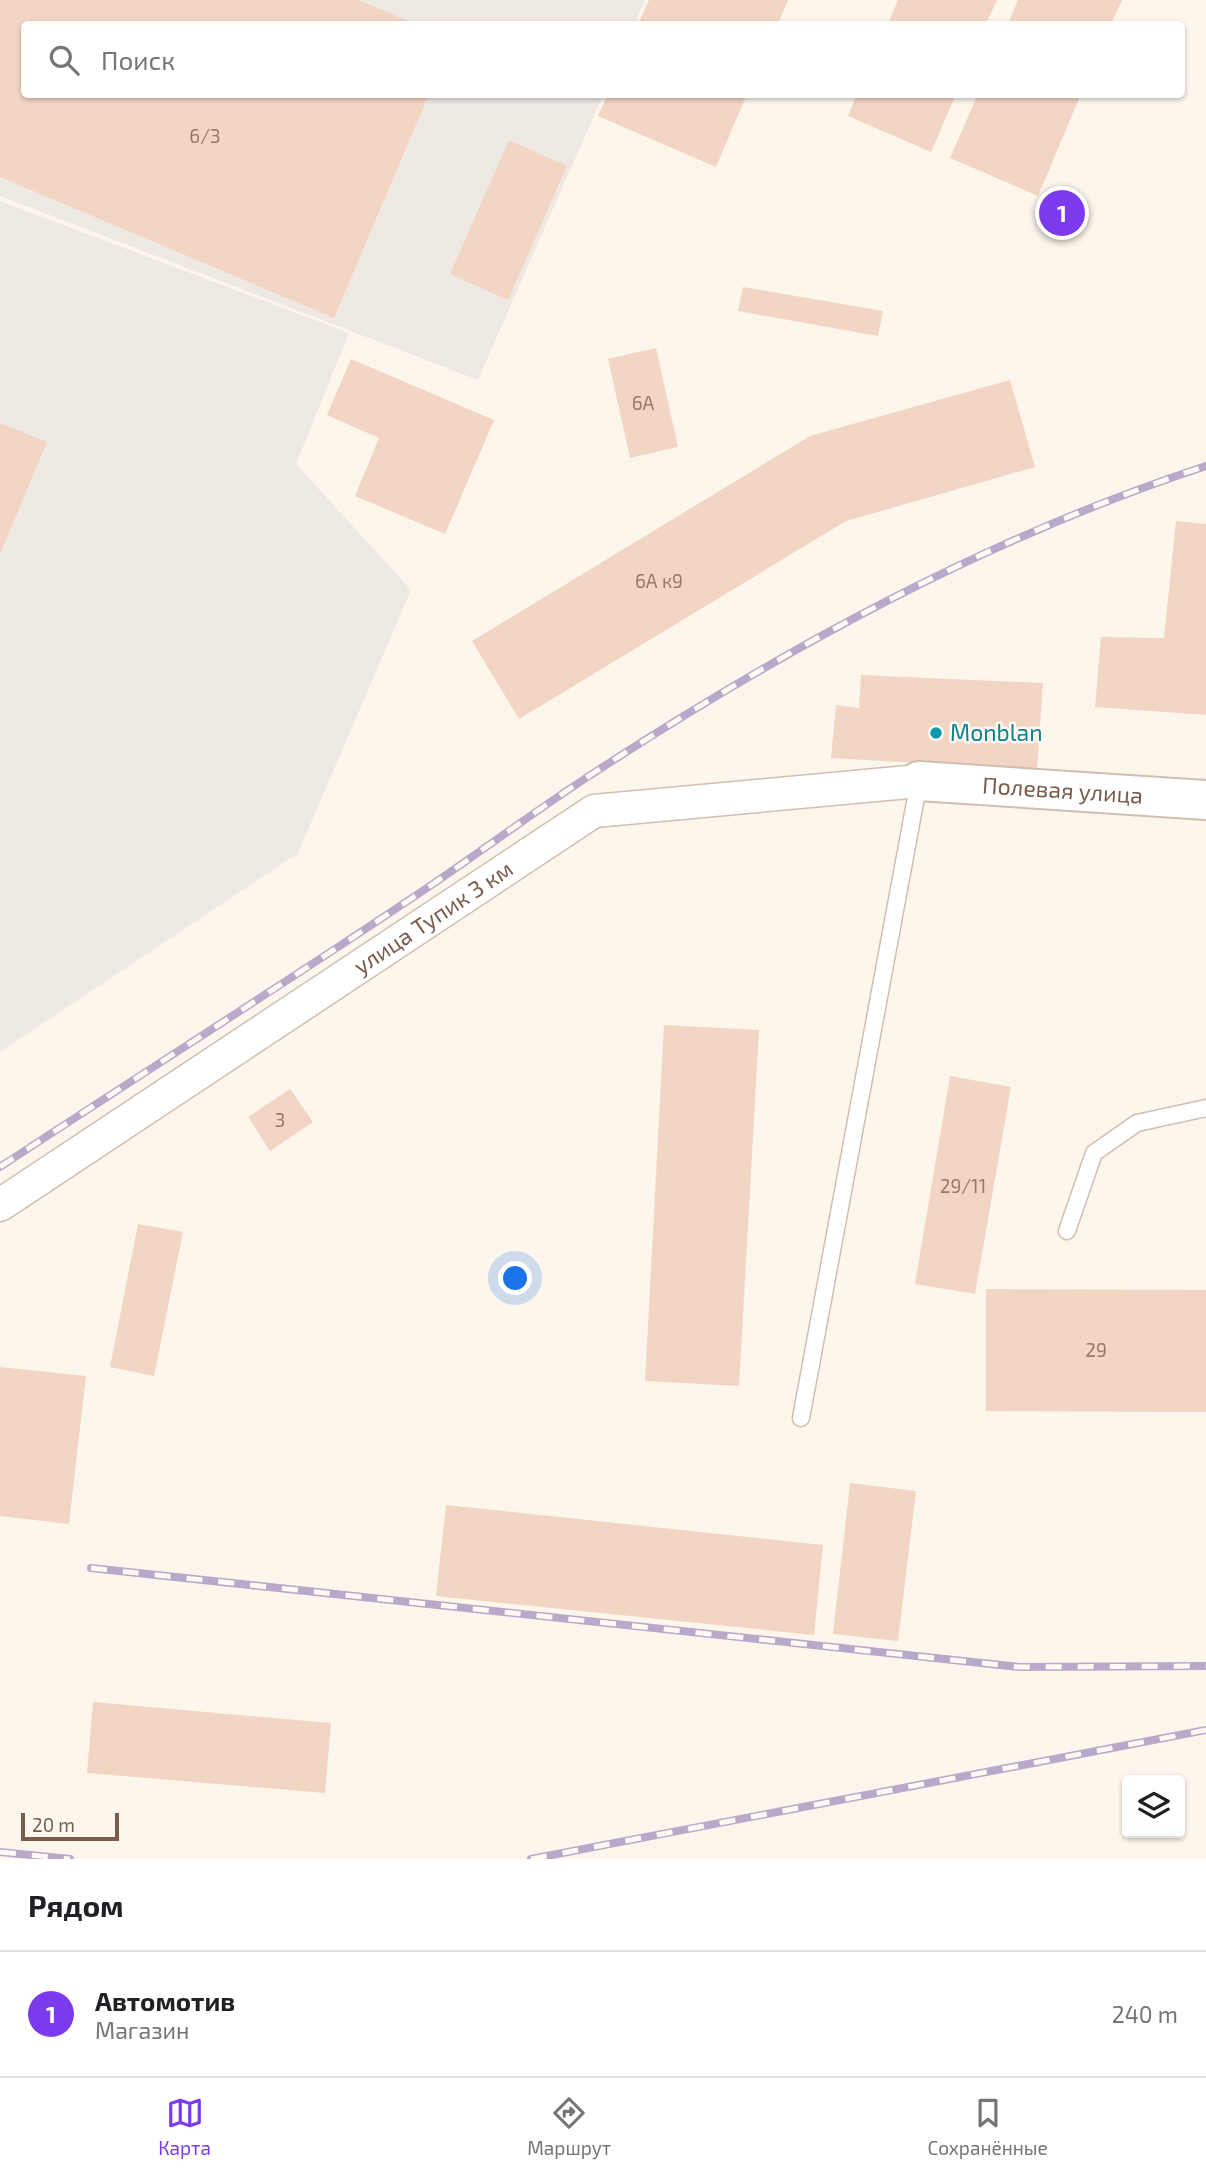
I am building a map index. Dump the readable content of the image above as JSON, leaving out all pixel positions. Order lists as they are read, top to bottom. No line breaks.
{"streets":{"street":["Полевая улица","улица Тупик 3 км"]},"crossings":[["Полевая улица","улица Тупик 3 км"]],"places":["Monblan"],"house_numbers":["6/3","6А","6А к9","3","29/11","29"],"scale_bar":"20 m","page":{"search":"Поиск","pins":"1","scale":"20 m","heading":"Рядом","list":[{"mark":"1","name":"Автомотив","note":"Магазин","value":"240 m"}],"nav":["Карта","Маршрут","Сохранённые"]}}
